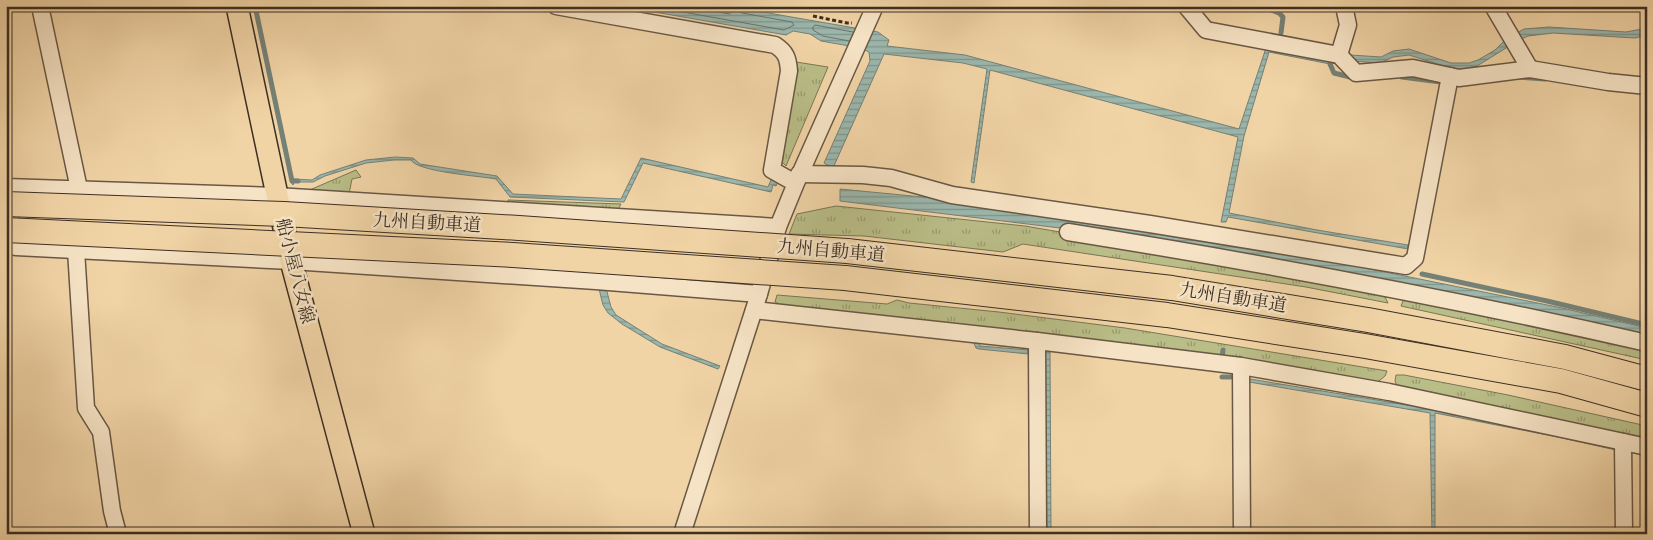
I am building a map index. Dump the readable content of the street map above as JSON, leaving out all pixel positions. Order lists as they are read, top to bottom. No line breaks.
{"streets":{"highway":["九州自動車道"],"main road":["船小屋八女線"]}}
